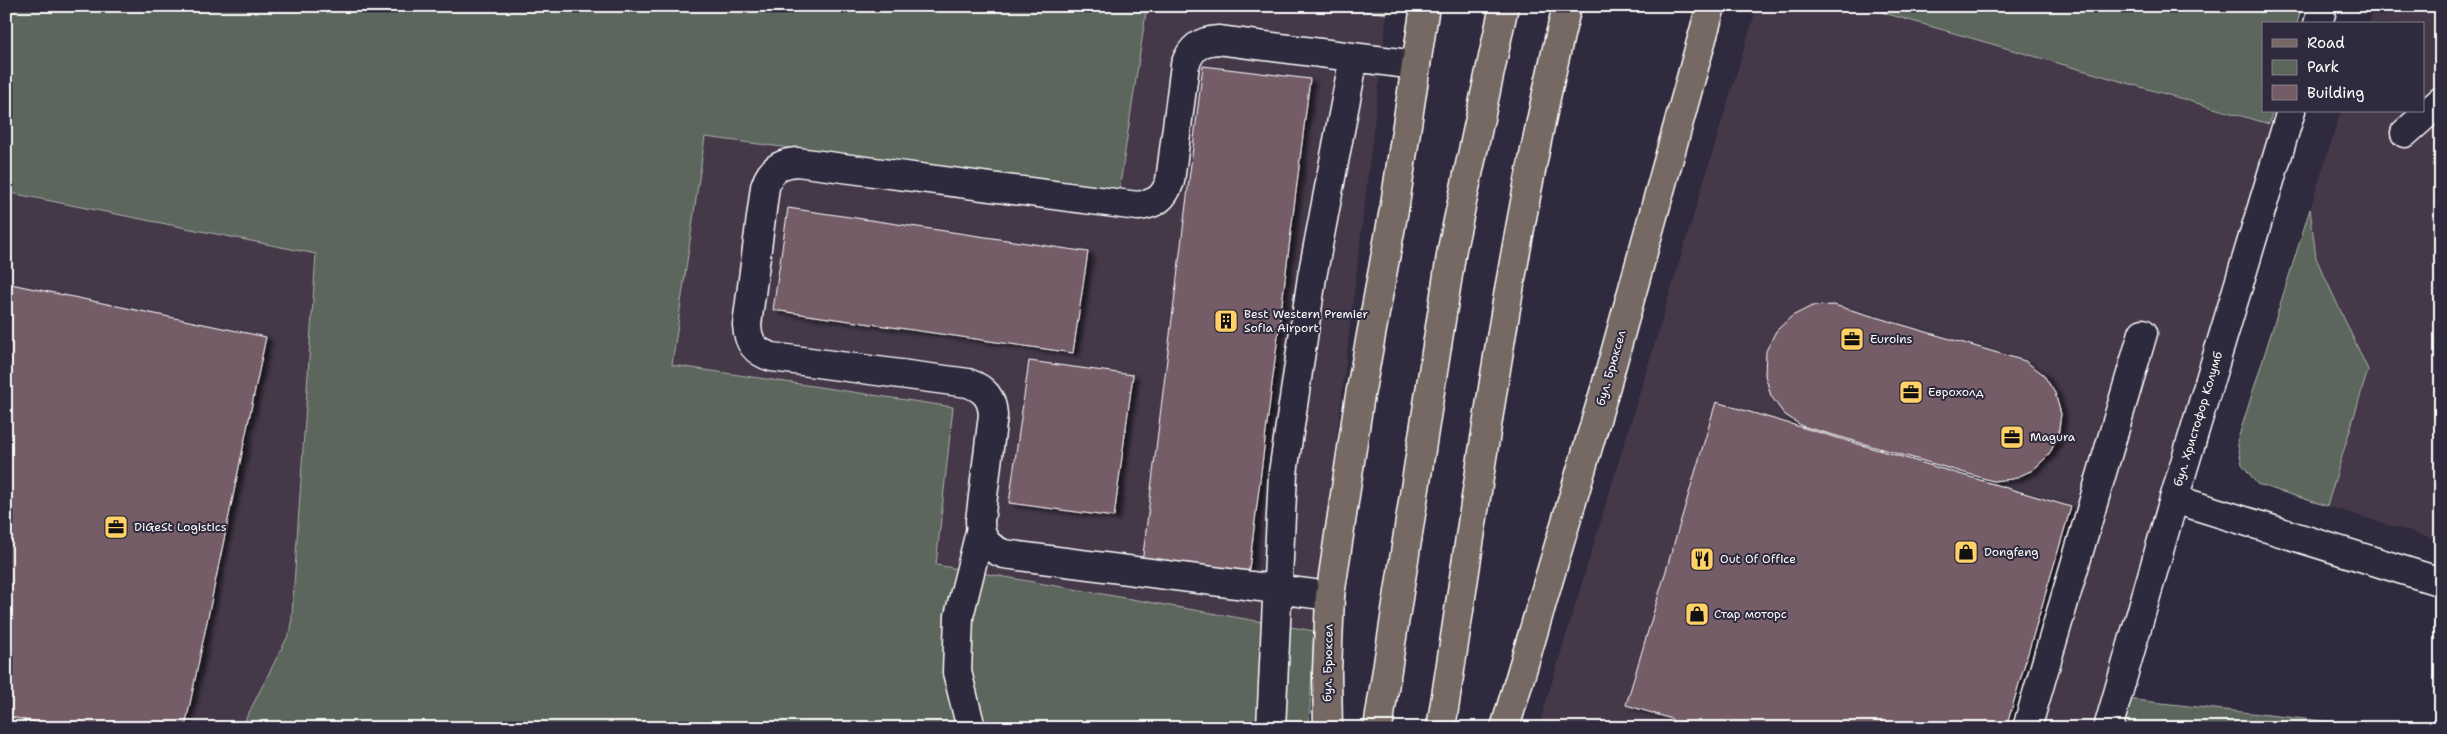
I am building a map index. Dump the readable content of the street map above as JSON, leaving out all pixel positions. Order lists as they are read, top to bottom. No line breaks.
{"streets":{"main road":["бул. Брюксел"],"street":["бул. Христофор Колумб"]},"places":{"building":["Best Western Premier Sofia Airport"],"office":["Euroins","Еврохолд","Magura","DiGeSt Logistics"],"shop":["Dongfeng","Стар моторс"],"restaurant":["Out Of Office"]},"legend":["Road","Park","Building"]}
